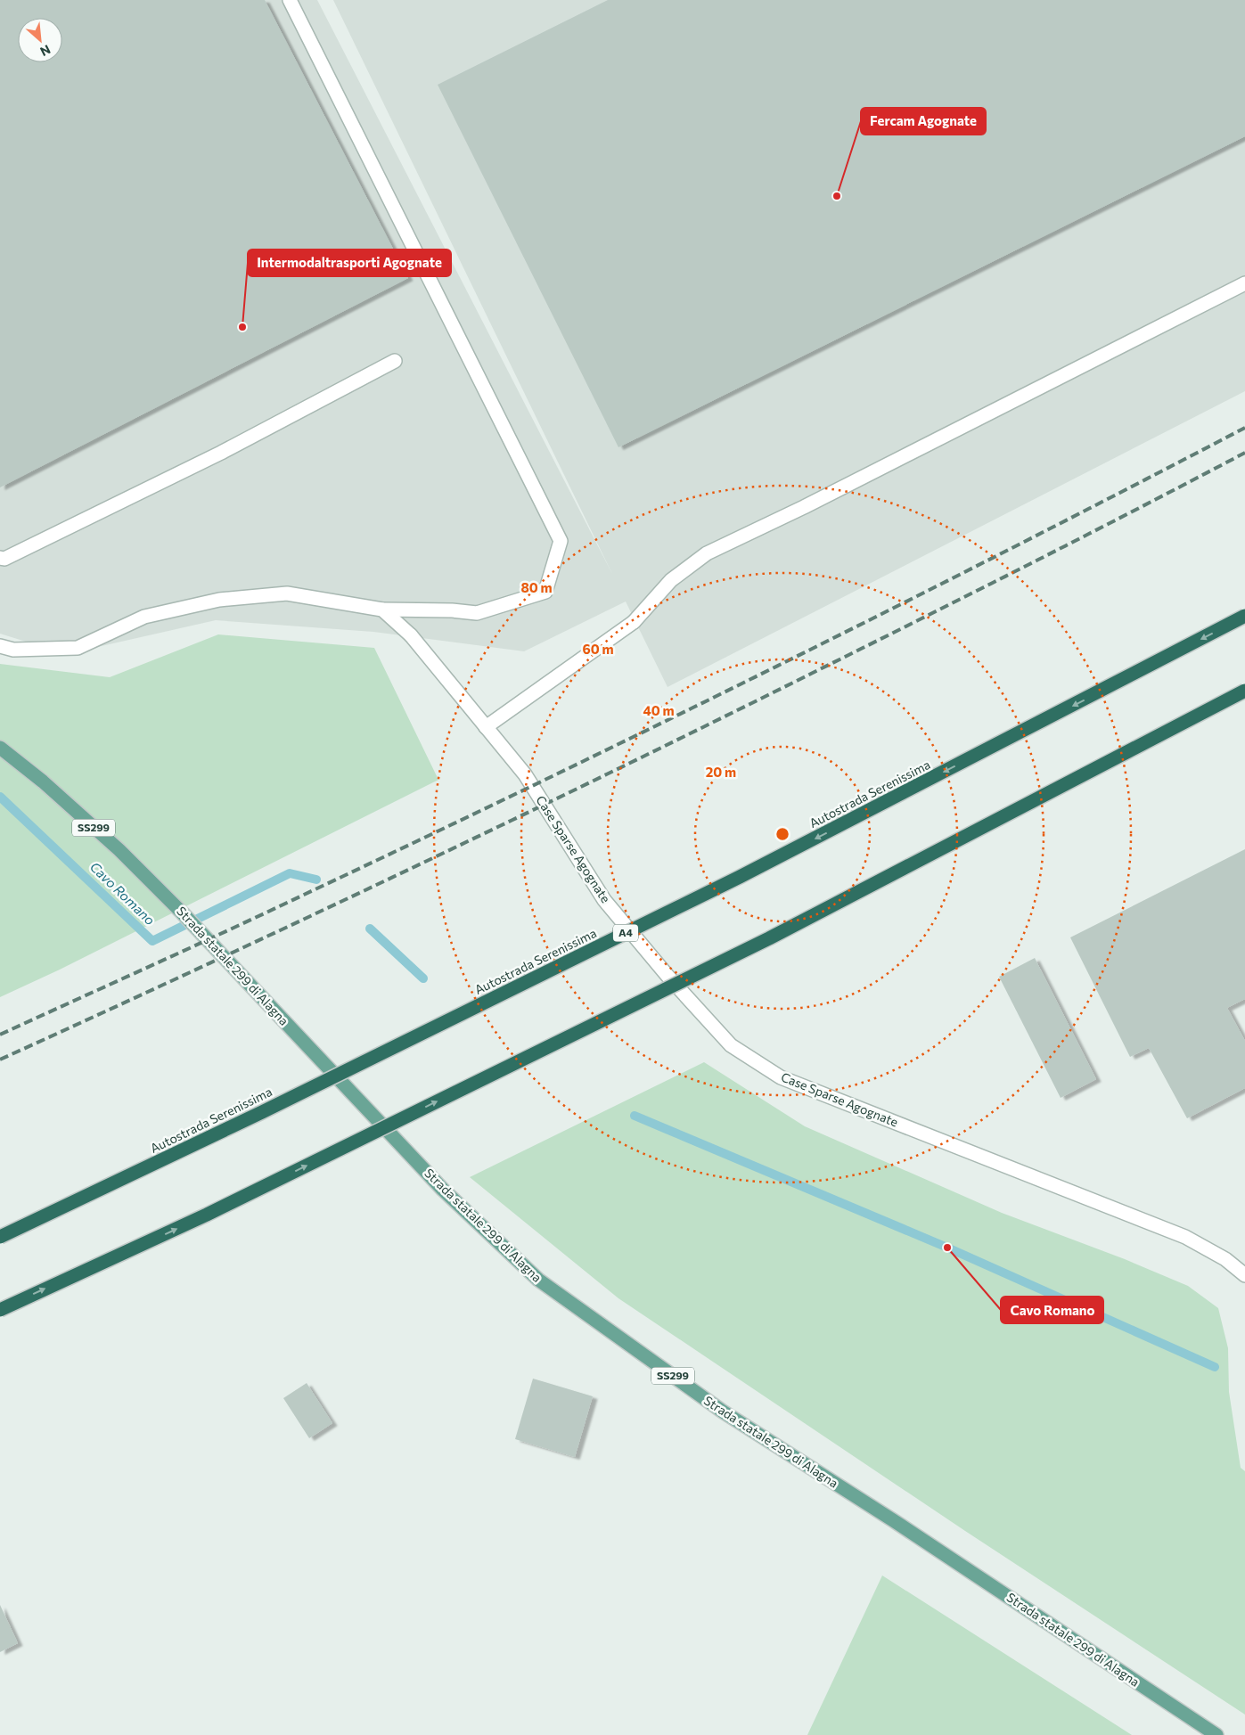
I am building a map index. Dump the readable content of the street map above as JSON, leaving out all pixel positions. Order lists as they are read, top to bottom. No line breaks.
{"streets":{"highway":["Autostrada Serenissima","A4"],"main road":["SS299","Strada statale 299 di Alagna"],"street":["Case Sparse Agognate"]},"water":["Cavo Romano"],"places":["Fercam Agognate","Intermodaltrasporti Agognate","Cavo Romano"],"north":"bottom right","rings":["80 m","60 m","40 m","20 m"]}
